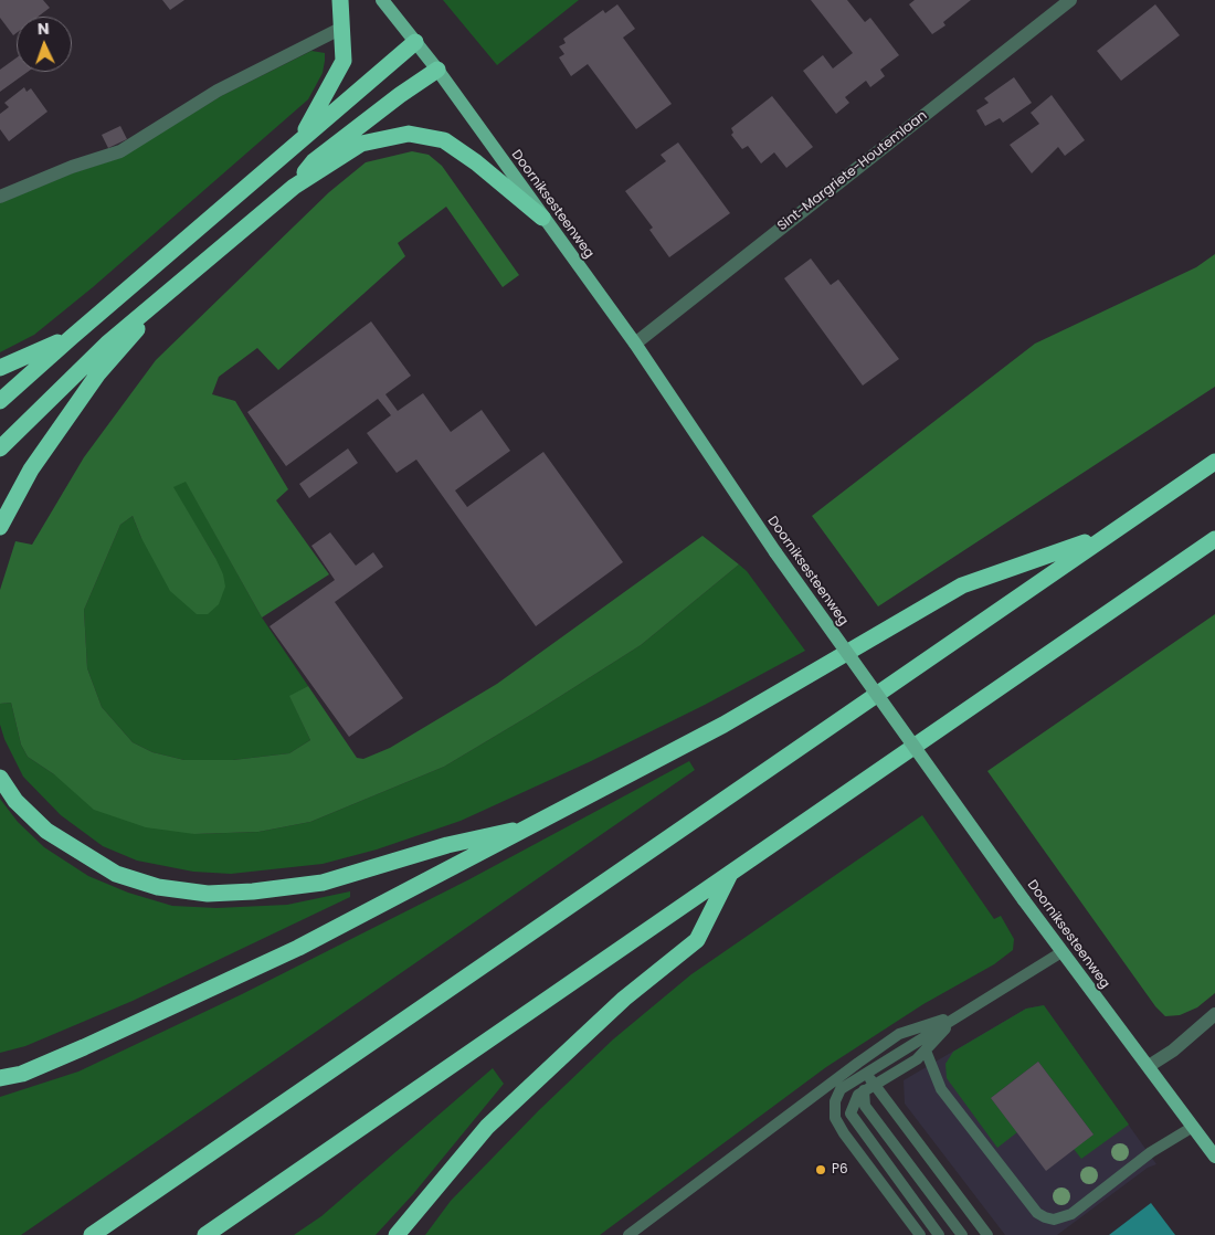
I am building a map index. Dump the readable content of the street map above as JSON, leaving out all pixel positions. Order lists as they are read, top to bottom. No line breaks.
{"streets":{"main road":["Doorniksesteenweg"],"street":["Sint-Margriete-Houtemlaan"]},"crossings":[["Sint-Margriete-Houtemlaan","Doorniksesteenweg"]],"places":["P6"],"north":"top"}
